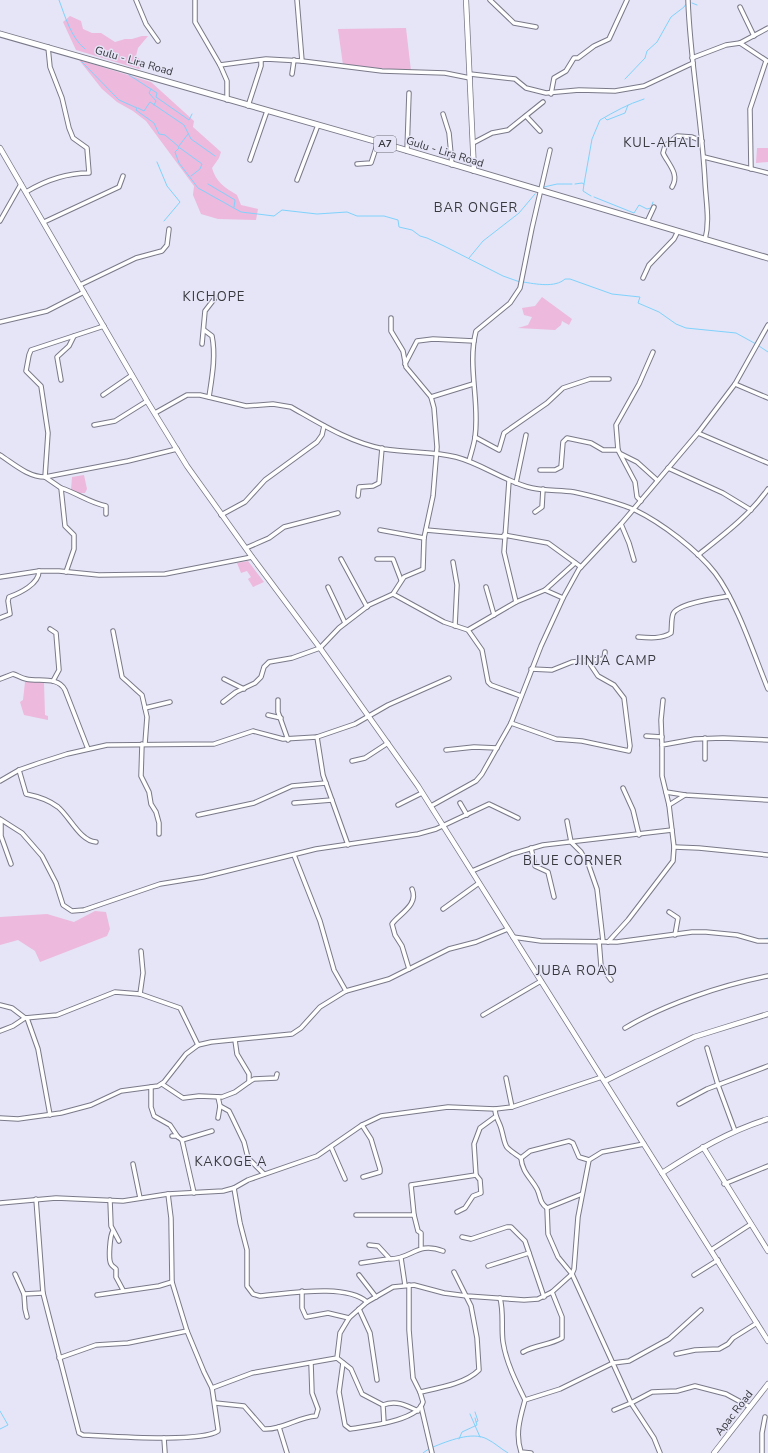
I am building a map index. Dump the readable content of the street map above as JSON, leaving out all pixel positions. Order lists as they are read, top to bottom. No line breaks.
{"streets":{"main road":["Gulu - Lira Road","A7"],"street":["Apac Road"]},"districts":["KUL-AHALI","BAR ONGER","KICHOPE","JINJA CAMP","BLUE CORNER","JUBA ROAD","KAKOGE A"]}
